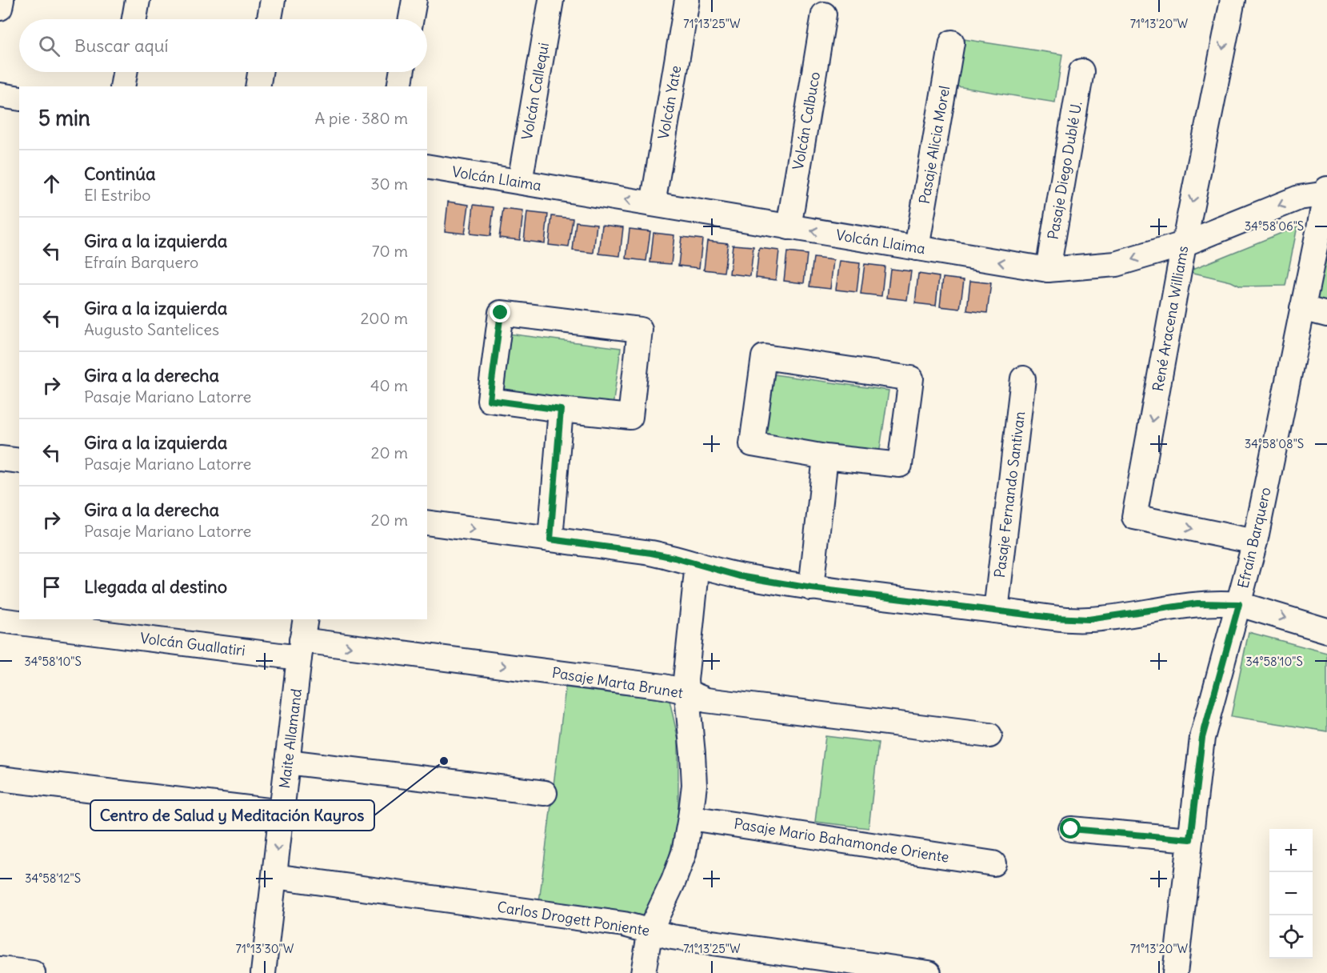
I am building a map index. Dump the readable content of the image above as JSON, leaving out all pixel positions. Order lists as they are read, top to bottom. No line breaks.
{"streets":{"street":["Volcán Callequi","Volcán Yate","Volcán Calbuco","Pasaje Alicia Morel","Pasaje Diego Dublé U.","Volcán Llaima","René Aracena Williams","Pasaje Fernando Santivan","Efraín Barquero","Volcán Guallatiri","Pasaje Marta Brunet","Maite Allamand","Pasaje Mario Bahamonde Oriente","Carlos Drogett Poniente"]},"crossings":[["Volcán Callequi","Volcán Llaima"],["Volcán Yate","Volcán Llaima"],["Volcán Calbuco","Volcán Llaima"],["Pasaje Alicia Morel","Volcán Llaima"],["Pasaje Diego Dublé U.","Volcán Llaima"],["Volcán Llaima","René Aracena Williams"],["Volcán Llaima","Efraín Barquero"],["René Aracena Williams","Efraín Barquero"],["Volcán Guallatiri","Pasaje Marta Brunet"],["Volcán Guallatiri","Maite Allamand"],["Pasaje Marta Brunet","Maite Allamand"],["Maite Allamand","Carlos Drogett Poniente"]],"one_way":["Volcán Llaima","René Aracena Williams"],"places":["Centro de Salud y Meditación Kayros"],"page":{"search":"Buscar aquí","heading":["5 min","A pie · 380 m"],"list":[["Continúa","El Estribo","30 m"],["Gira a la izquierda","Efraín Barquero","70 m"],["Gira a la izquierda","Augusto Santelices","200 m"],["Gira a la derecha","Pasaje Mariano Latorre","40 m"],["Gira a la izquierda","Pasaje Mariano Latorre","20 m"],["Gira a la derecha","Pasaje Mariano Latorre","20 m"],"Llegada al destino"],"map_buttons":["+","−"]},"coordinates":["71°13'25\"W","71°13'20\"W","34°58'06\"S","34°58'08\"S","34°58'10\"S","34°58'12\"S","71°13'30\"W"]}
